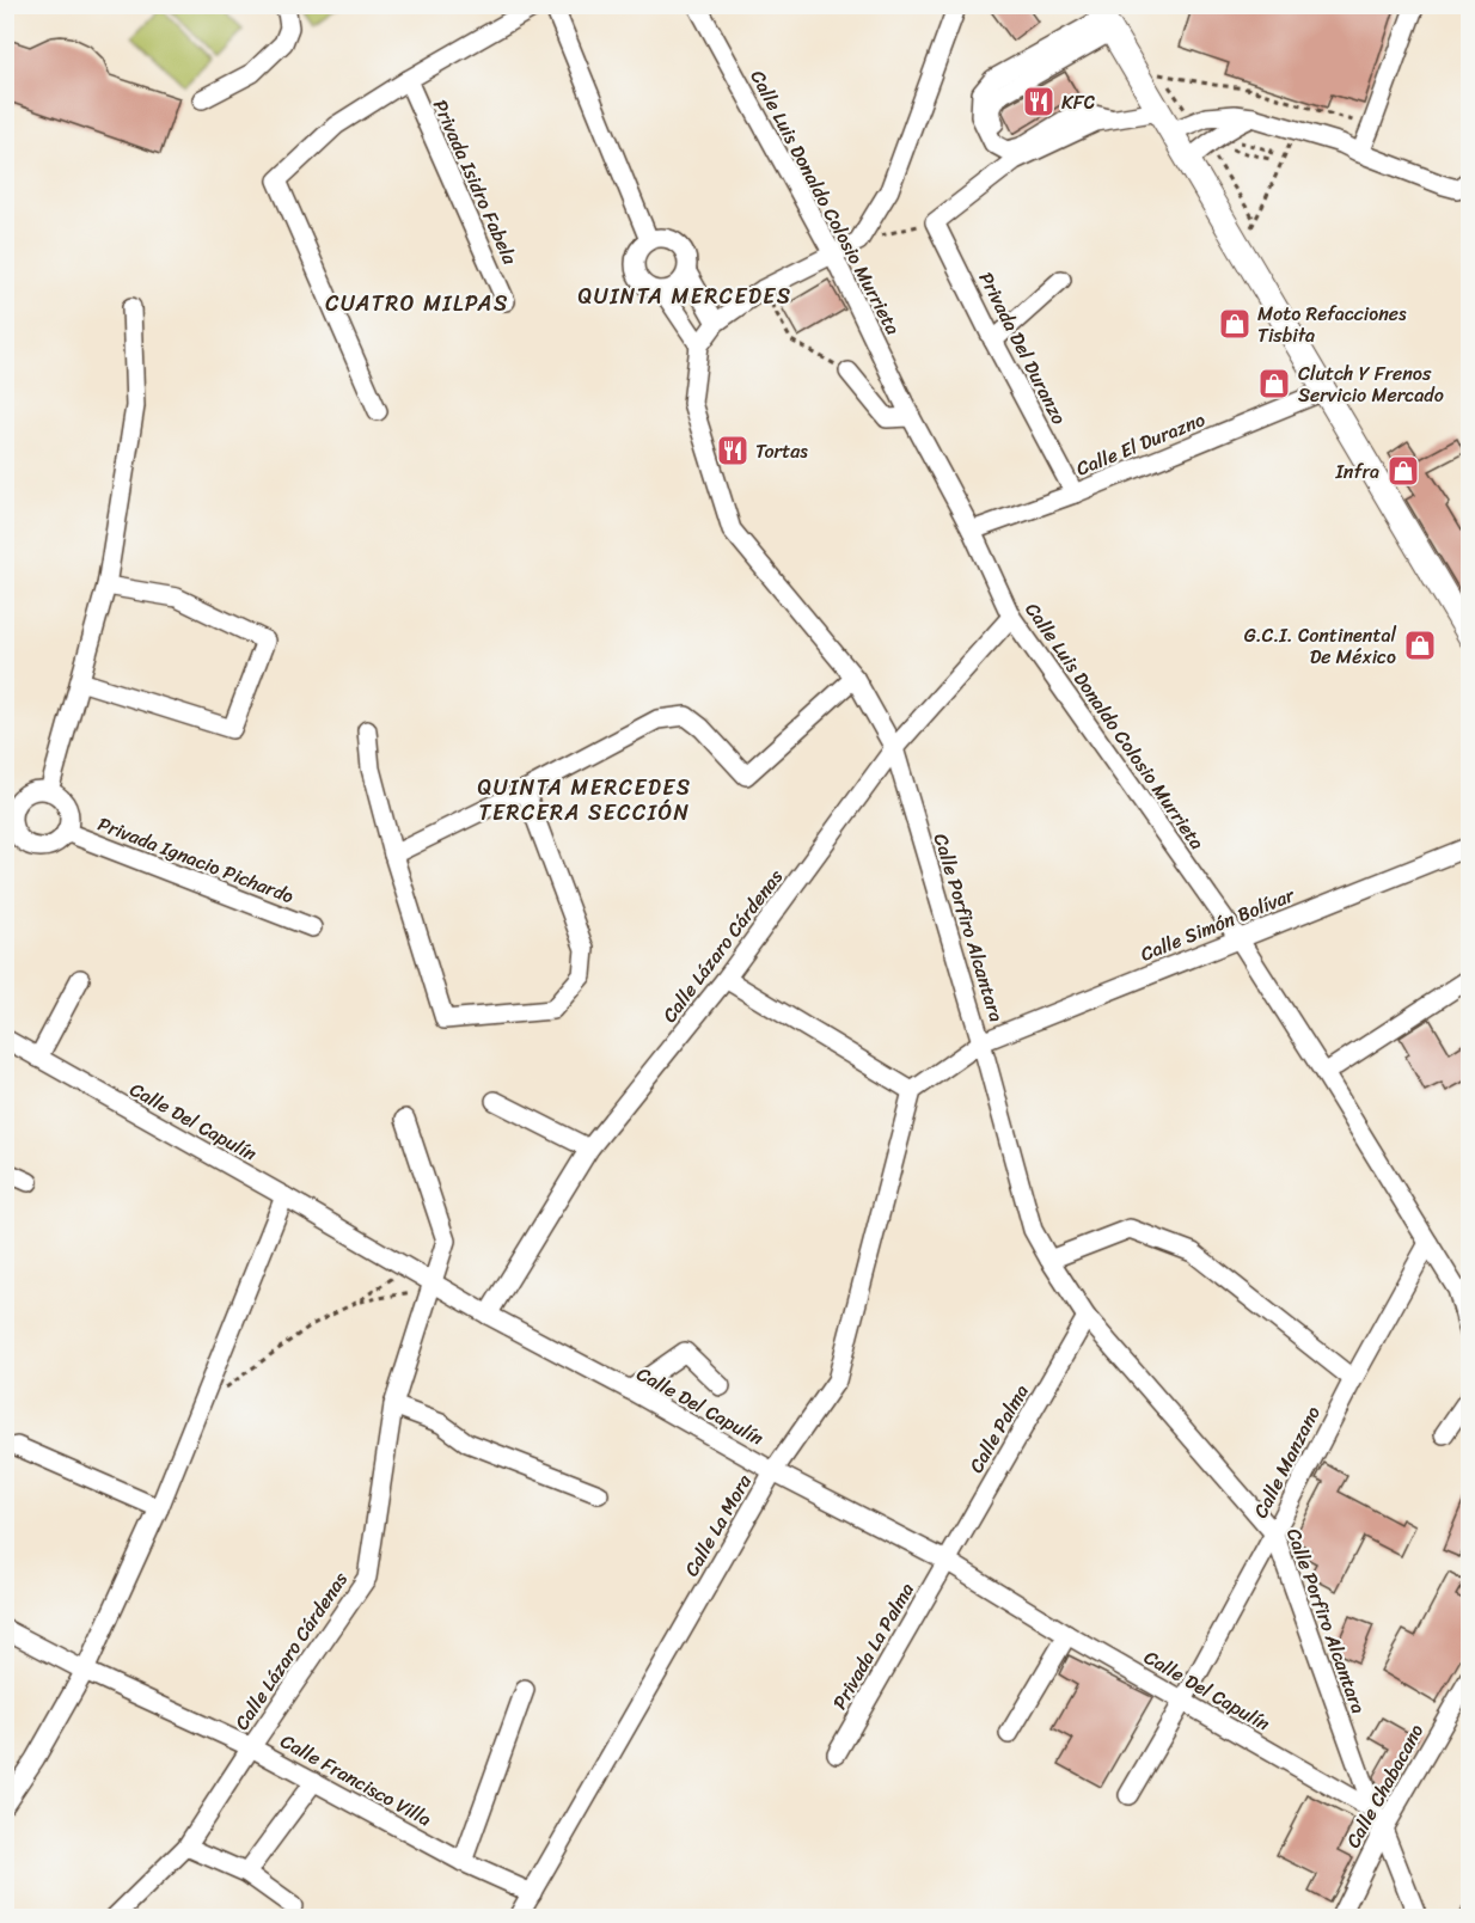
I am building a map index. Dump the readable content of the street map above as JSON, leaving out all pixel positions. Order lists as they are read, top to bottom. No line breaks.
{"streets":{"street":["Privada Isidro Fabela","Calle Luis Donaldo Colosio Murrieta","Privada Del Duranzo","Calle El Durazno","Privada Ignacio Pichardo","Calle Simón Bolívar","Calle Porfiro Alcantara","Calle Lázaro Cárdenas","Calle Del Capulín","Calle Palma","Calle Manzano","Calle La Mora","Privada La Palma","Calle Francisco Villa","Calle Chabacano"]},"crossings":[["Calle Luis Donaldo Colosio Murrieta","Calle El Durazno"],["Calle Luis Donaldo Colosio Murrieta","Calle Simón Bolívar"],["Calle Luis Donaldo Colosio Murrieta","Calle Porfiro Alcantara"],["Calle Luis Donaldo Colosio Murrieta","Calle Lázaro Cárdenas"],["Calle Luis Donaldo Colosio Murrieta","Calle Manzano"],["Privada Del Duranzo","Calle El Durazno"],["Calle Simón Bolívar","Calle Porfiro Alcantara"],["Calle Porfiro Alcantara","Calle Lázaro Cárdenas"],["Calle Porfiro Alcantara","Calle Del Capulín"],["Calle Porfiro Alcantara","Calle Palma"],["Calle Porfiro Alcantara","Calle Manzano"],["Calle Porfiro Alcantara","Calle Chabacano"],["Calle Lázaro Cárdenas","Calle Del Capulín"],["Calle Lázaro Cárdenas","Calle Francisco Villa"],["Calle Del Capulín","Calle Palma"],["Calle Del Capulín","Calle Manzano"],["Calle Del Capulín","Calle La Mora"],["Calle Del Capulín","Privada La Palma"],["Calle Palma","Privada La Palma"],["Calle La Mora","Calle Francisco Villa"]],"districts":["QUINTA MERCEDES","CUATRO MILPAS","QUINTA MERCEDES TERCERA SECCIÓN"],"places":{"restaurant":["KFC","Tortas"],"shop":["Moto Refacciones Tisbita","Clutch Y Frenos Servicio Mercado","Infra","G.C.I. Continental De México"]}}
